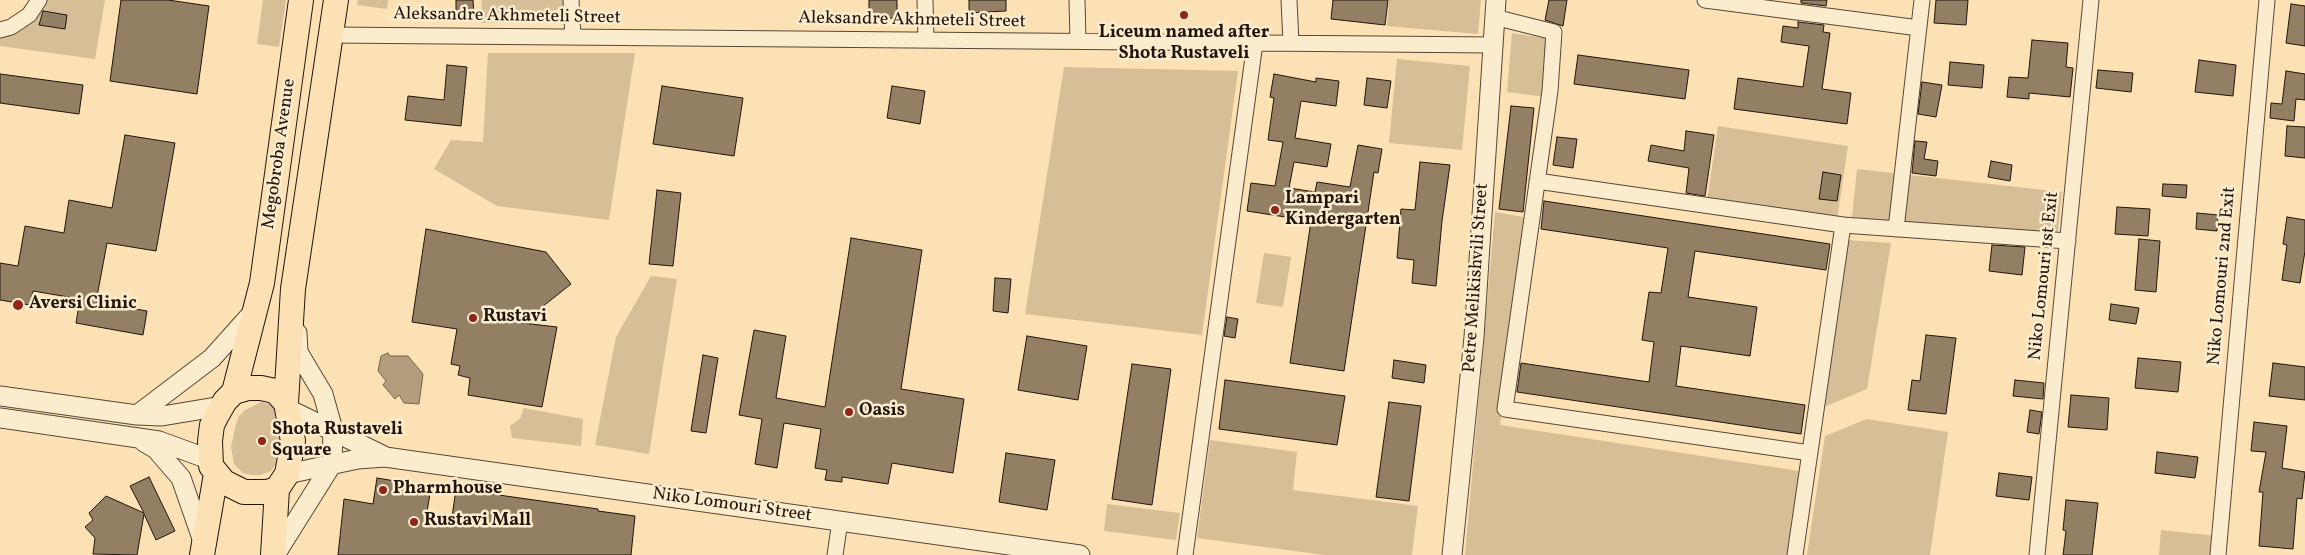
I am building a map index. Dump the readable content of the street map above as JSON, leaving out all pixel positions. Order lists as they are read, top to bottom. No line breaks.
{"streets":{"main road":["Megobroba Avenue"],"street":["Aleksandre Akhmeteli Street","Niko Lomouri 1st Exit","Niko Lomouri 2nd Exit","Petre Melikishvili Street","Niko Lomouri Street"]},"crossings":[["Aleksandre Akhmeteli Street","Megobroba Avenue"],["Aleksandre Akhmeteli Street","Petre Melikishvili Street"]],"places":["Liceum named after Shota Rustaveli","Lampari Kindergarten","Aversi Clinic","Rustavi","Oasis","Shota Rustaveli Square","Pharmhouse","Rustavi Mall"]}
